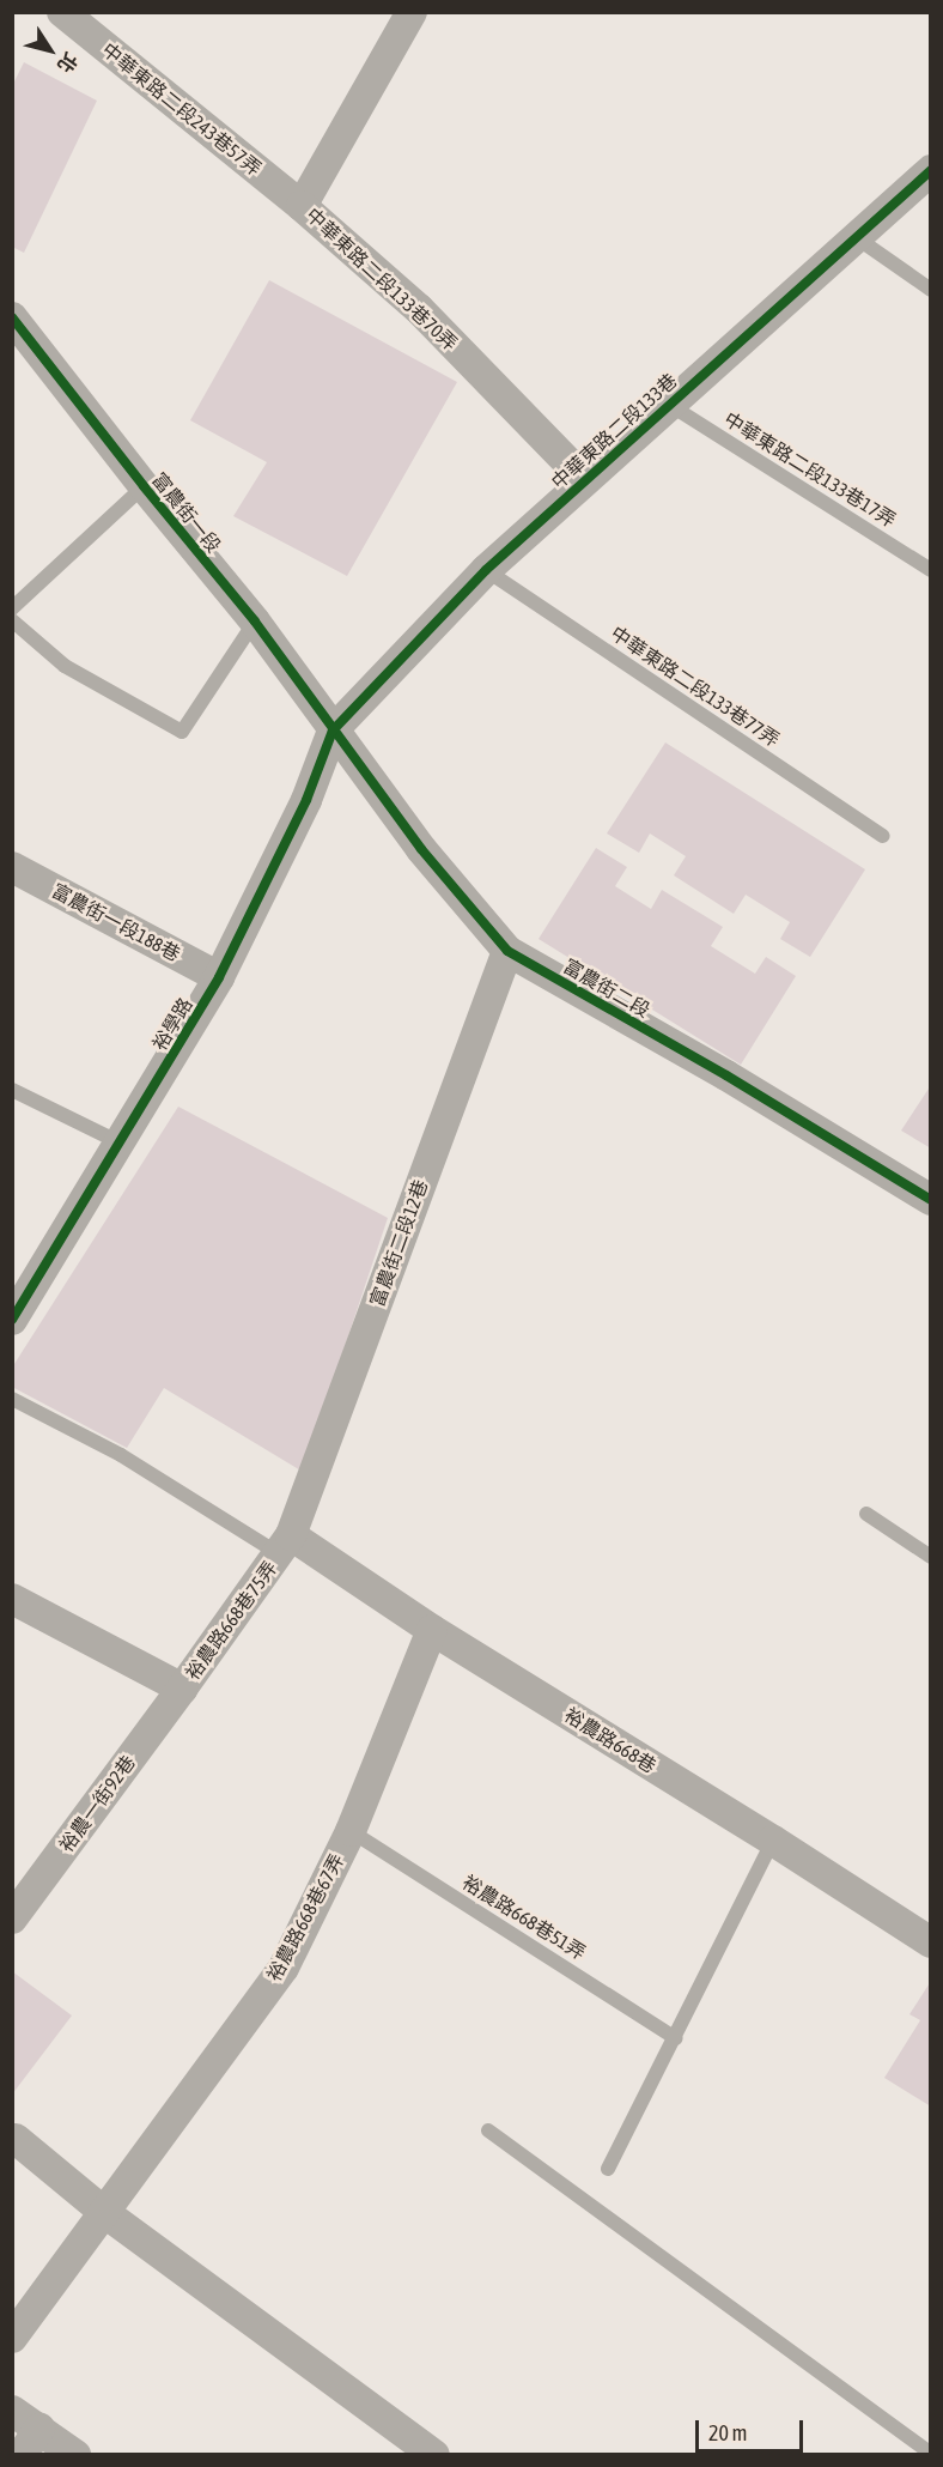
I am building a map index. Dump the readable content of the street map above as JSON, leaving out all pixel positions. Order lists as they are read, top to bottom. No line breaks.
{"streets":{"street":["中華東路二段243巷57弄","中華東路二段133巷70弄","中華東路二段133巷","富農街一段","富農街一段188巷","富農街二段","裕學路","富農街二段12巷","裕農路668巷75弄","裕農路668巷","裕農一街92巷","裕農路668巷67弄"],"lane":["中華東路二段133巷17弄","中華東路二段133巷77弄","裕農路668巷51弄"]},"crossings":[["中華東路二段243巷57弄","中華東路二段133巷70弄"],["中華東路二段133巷70弄","中華東路二段133巷"],["中華東路二段133巷","中華東路二段133巷17弄"],["中華東路二段133巷","富農街一段"],["中華東路二段133巷","中華東路二段133巷77弄"],["中華東路二段133巷","富農街二段"],["中華東路二段133巷","裕學路"],["富農街一段","富農街二段"],["富農街一段","裕學路"],["富農街一段188巷","裕學路"],["富農街二段","裕學路"],["富農街二段","富農街二段12巷"],["富農街二段12巷","裕農路668巷75弄"],["富農街二段12巷","裕農路668巷"],["裕農路668巷75弄","裕農路668巷"],["裕農路668巷75弄","裕農一街92巷"],["裕農路668巷","裕農路668巷67弄"],["裕農路668巷67弄","裕農路668巷51弄"]],"scale_bar":"20 m","north":"bottom right"}
